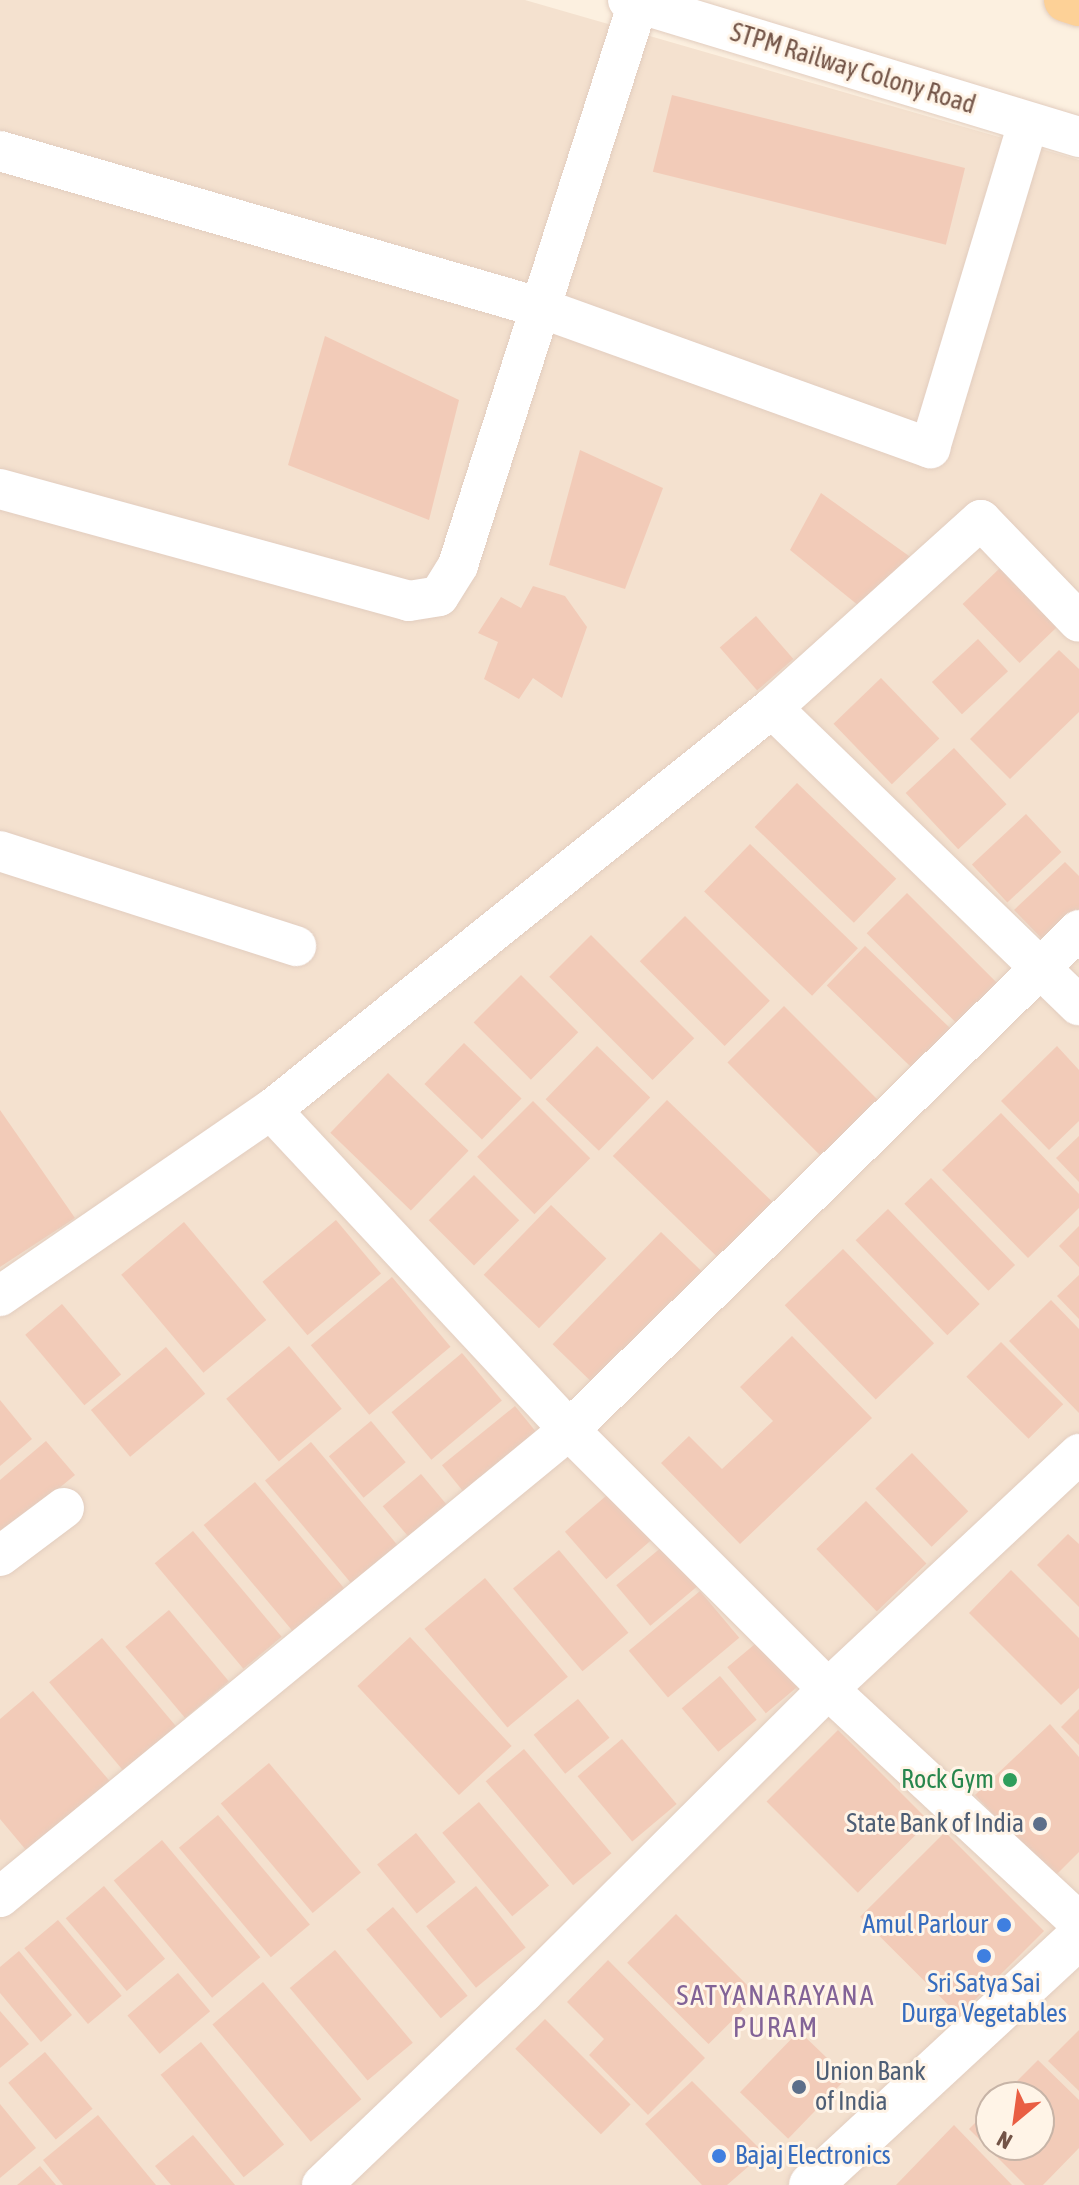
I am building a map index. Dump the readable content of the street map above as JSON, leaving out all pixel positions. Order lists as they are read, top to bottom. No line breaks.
{"streets":{"street":["STPM Railway Colony Road"]},"districts":["SATYANARAYANA PURAM"],"places":["Rock Gym","State Bank of India","Amul Parlour","Sri Satya Sai Durga Vegetables","Union Bank of India","Bajaj Electronics"],"north":"bottom left"}
